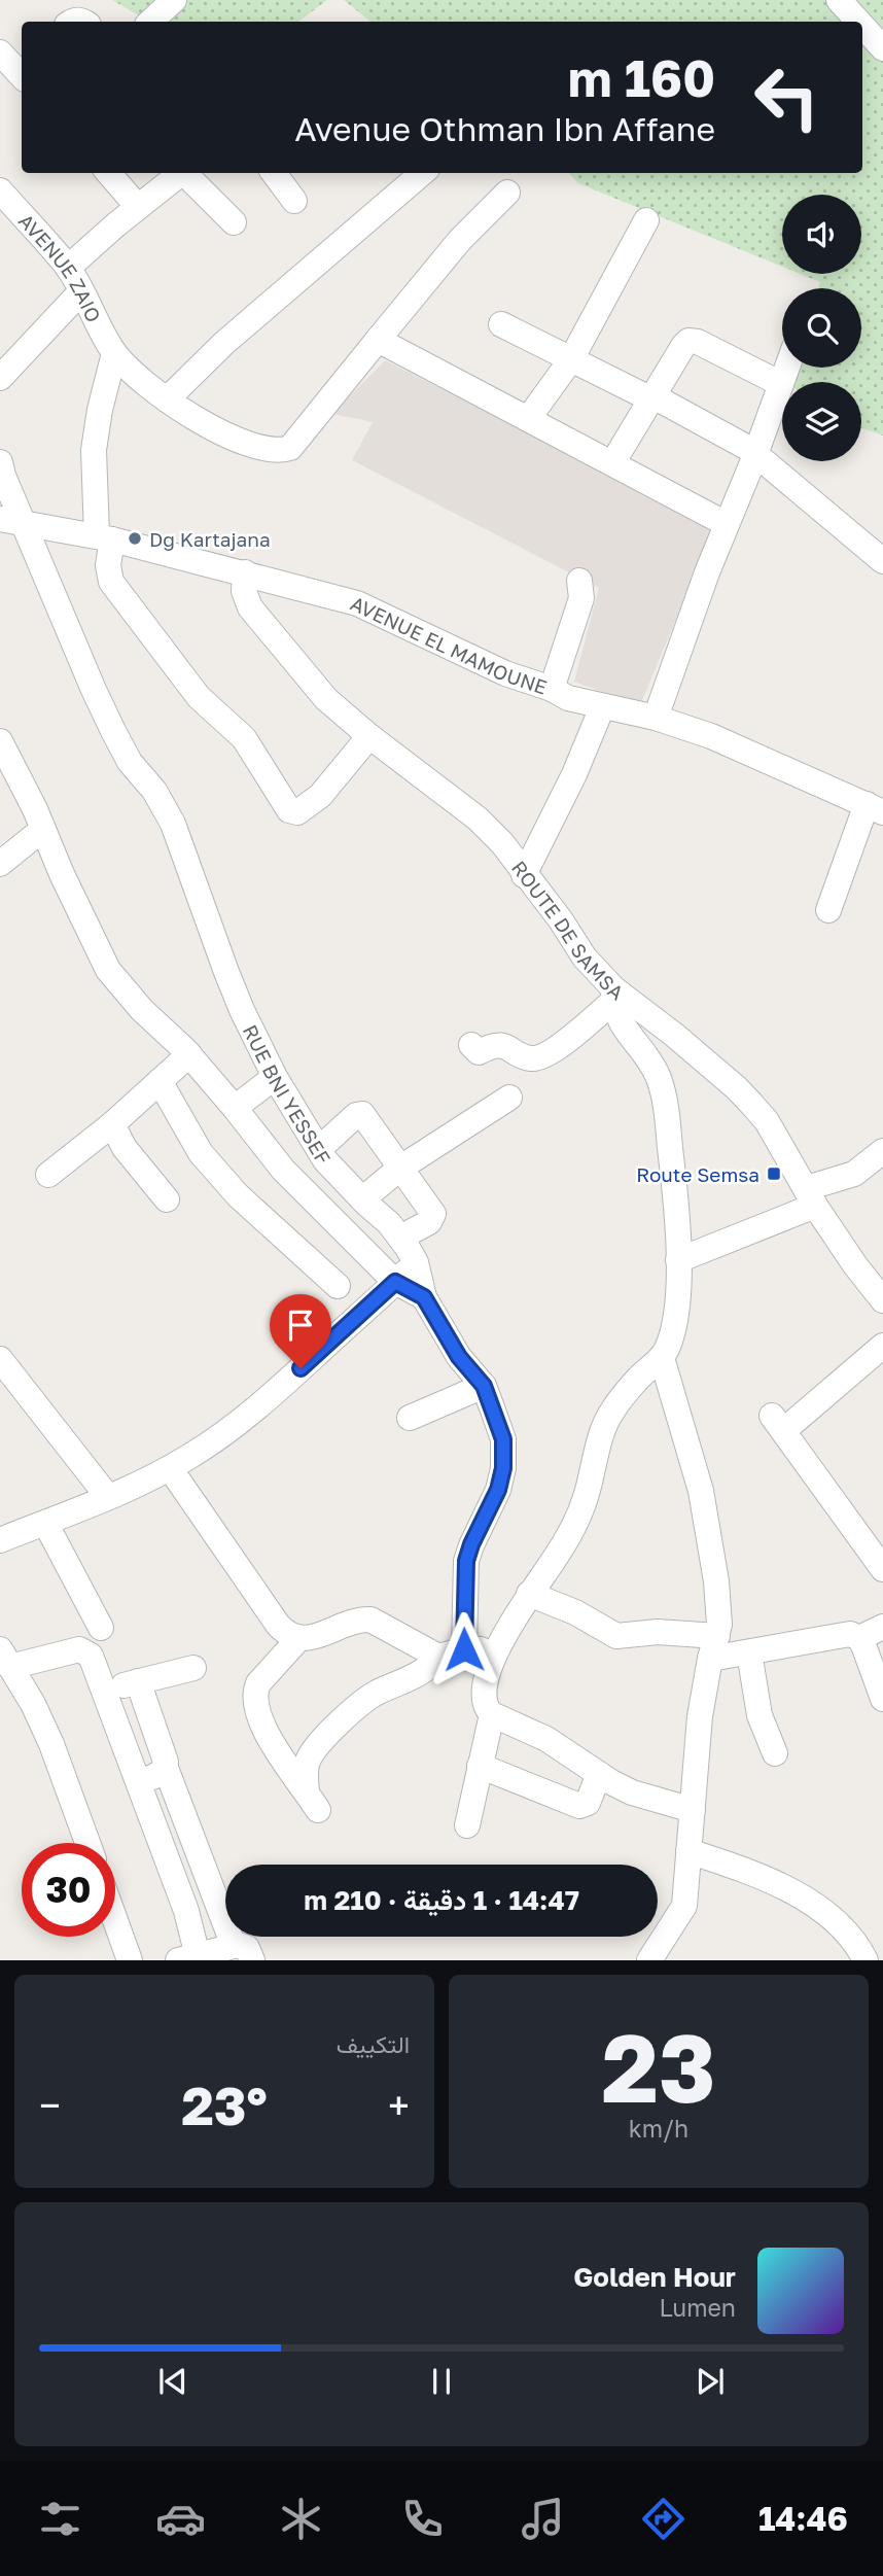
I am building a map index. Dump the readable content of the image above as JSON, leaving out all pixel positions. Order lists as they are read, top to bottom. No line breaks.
{"streets":{"street":["AVENUE ZAIO","AVENUE EL MAMOUNE","ROUTE DE SAMSA","RUE BNI YESSEF"]},"crossings":[["AVENUE EL MAMOUNE","ROUTE DE SAMSA"],["AVENUE EL MAMOUNE","RUE BNI YESSEF"]],"places":{"other":["Dg Kartajana"],"transit":["Route Semsa"]},"page":{"turn":["160 m","Avenue Othman Ibn Affane"],"limit":"30","trip":"14:47 · 1 دقيقة · 210 m","tile":[["23","km/h"],"التكييف"],"heat":["−","23°","+"],"song":["Golden Hour","Lumen"],"tabs":"14:46"}}
